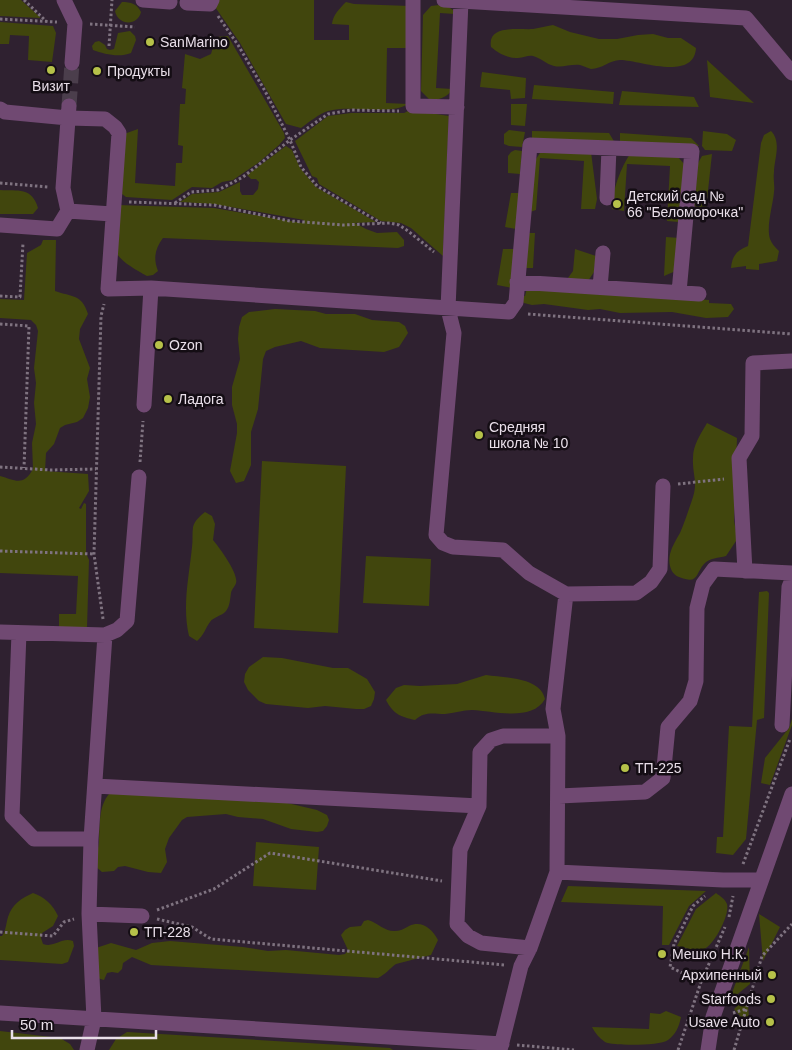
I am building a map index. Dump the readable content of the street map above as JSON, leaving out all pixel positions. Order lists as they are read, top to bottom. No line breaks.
{"places":["SanMarino","Визит","Продукты","Детский сад № 66 \"Беломорочка\"","Ozon","Ладога","Средняя школа № 10","ТП-225","ТП-228","Мешко Н.К.","Архипенный","Starfoods","Usave Auto"],"scale_bar":"50 m"}
